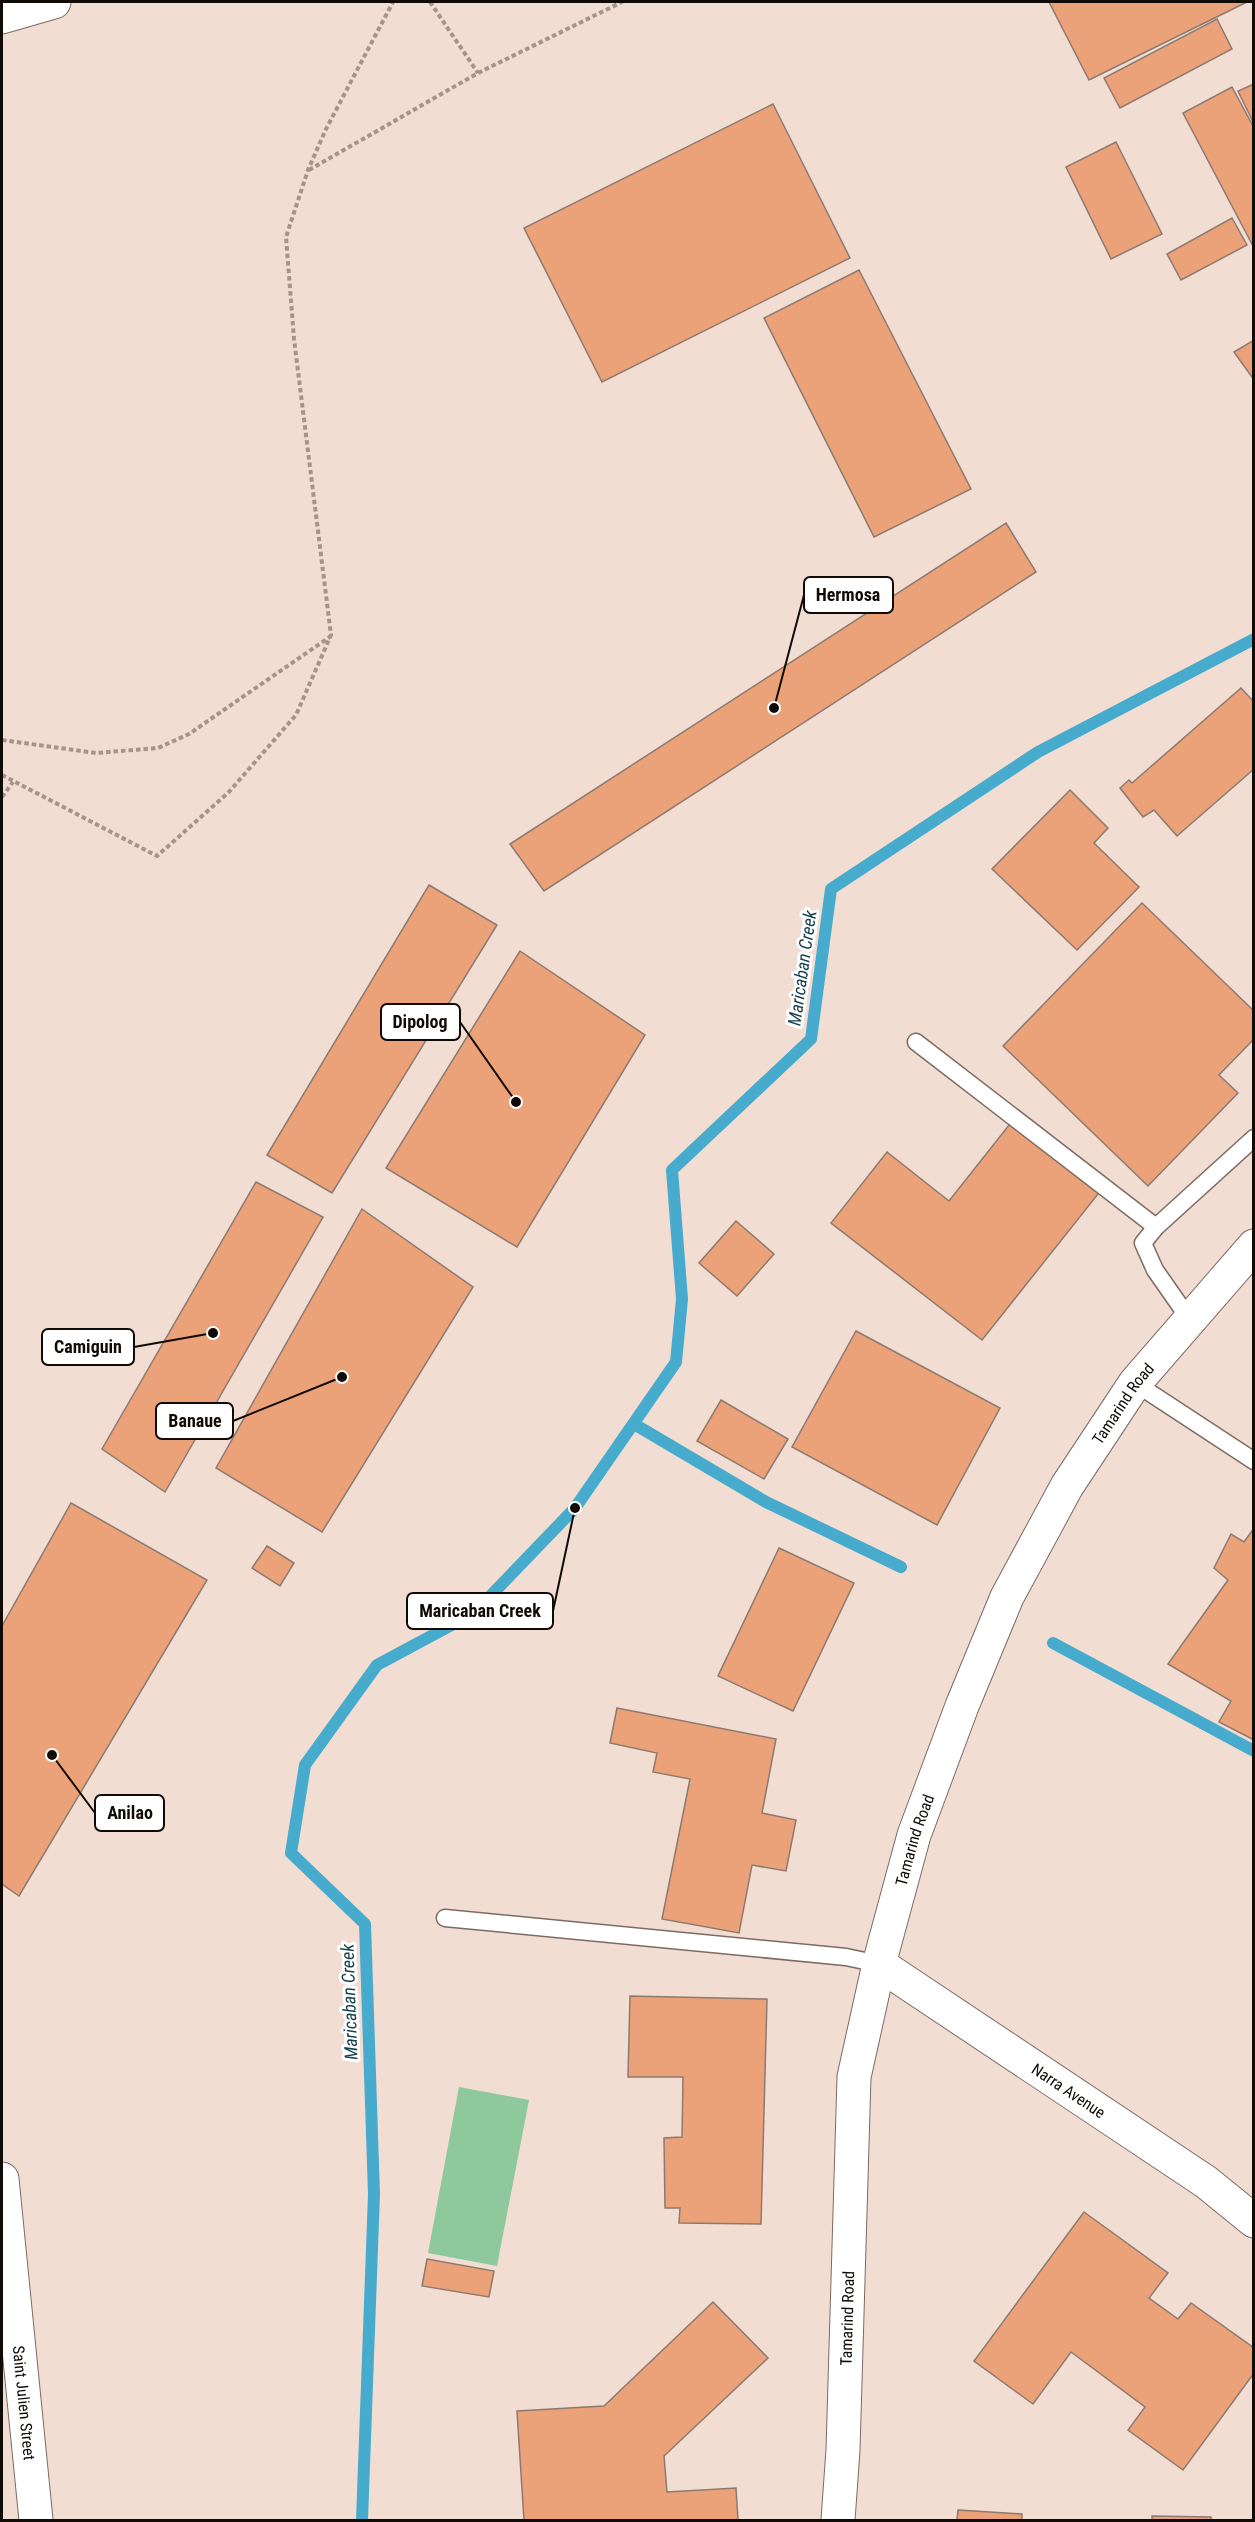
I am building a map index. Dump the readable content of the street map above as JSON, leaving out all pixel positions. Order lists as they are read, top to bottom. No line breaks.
{"streets":{"street":["Tamarind Road","Narra Avenue","Saint Julien Street"]},"crossings":[["Tamarind Road","Narra Avenue"]],"water":["Maricaban Creek"],"places":["Hermosa","Dipolog","Camiguin","Banaue","Maricaban Creek","Anilao"]}
